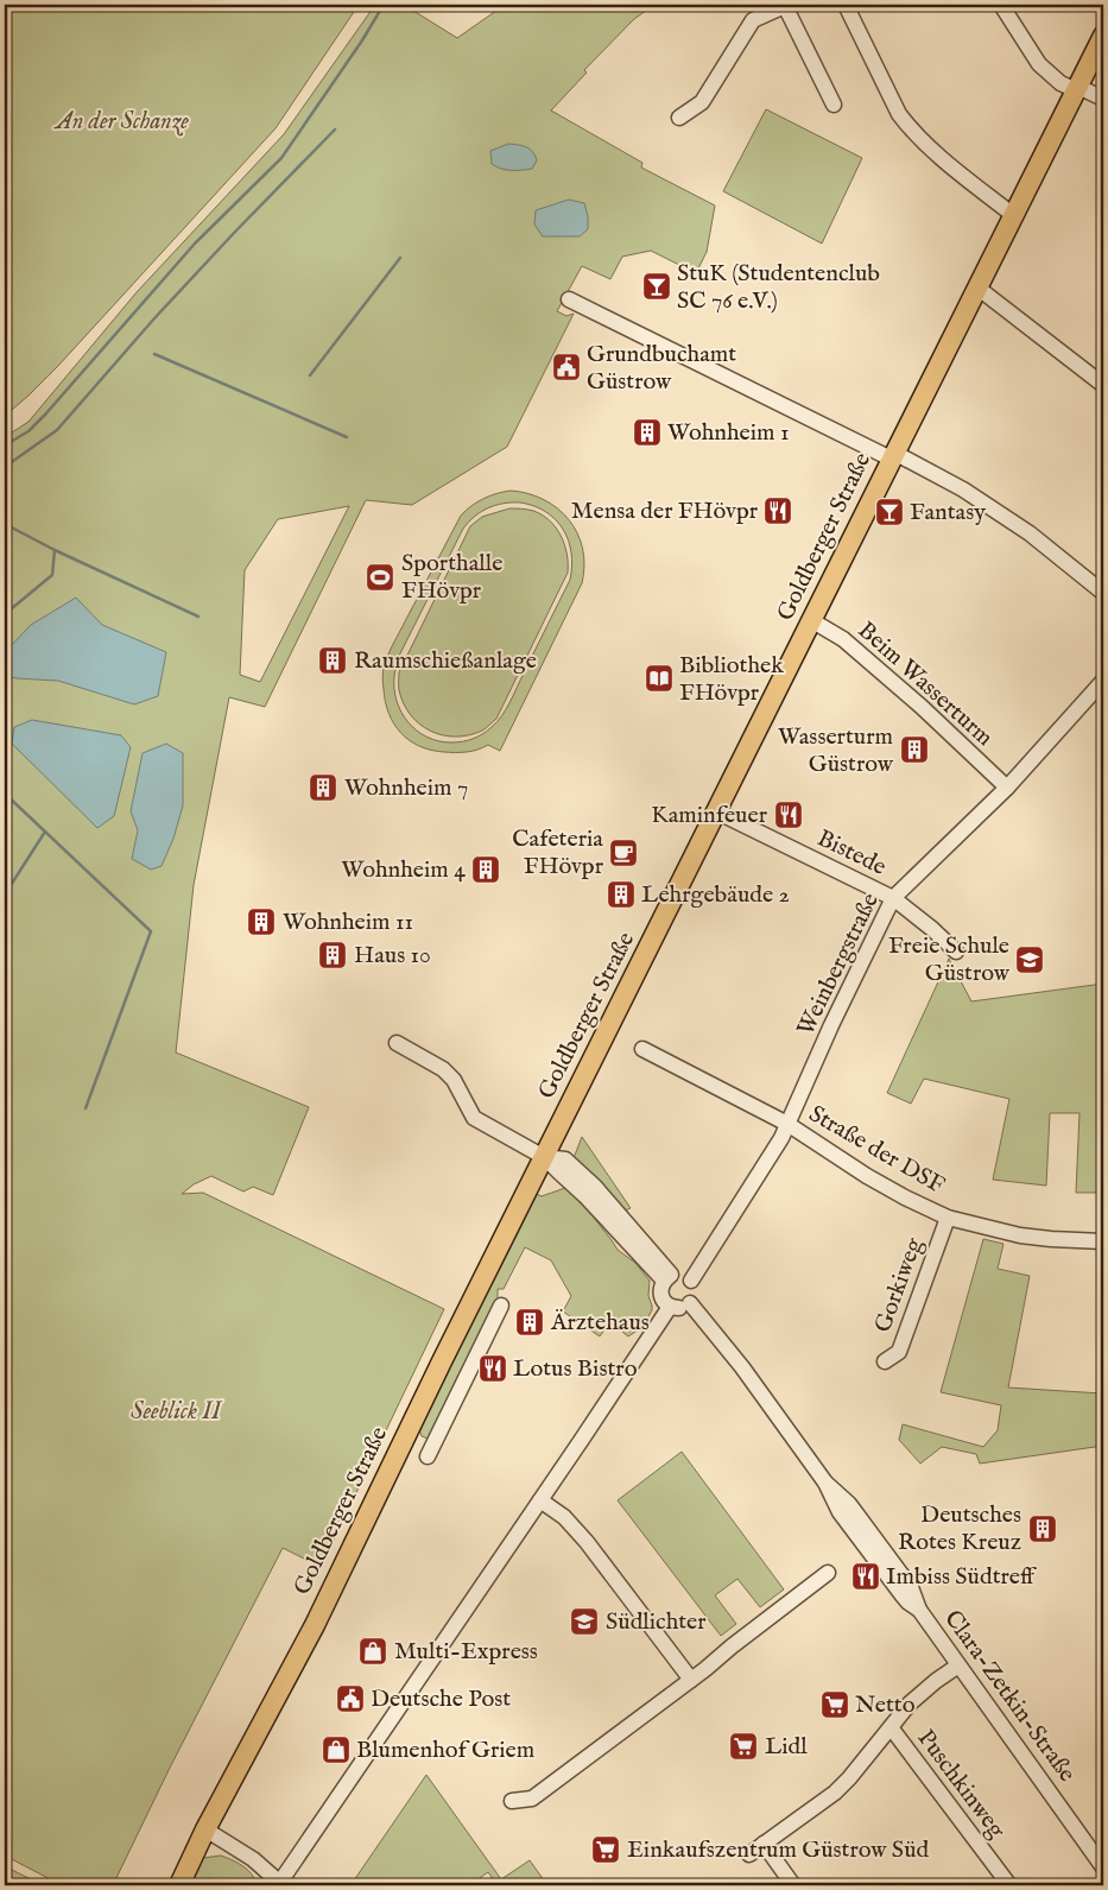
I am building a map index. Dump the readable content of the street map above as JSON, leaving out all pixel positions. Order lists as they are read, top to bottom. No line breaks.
{"streets":{"main road":["Goldberger Straße"],"street":["Beim Wasserturm","Bistede","Weinbergstraße","Straße der DSF","Gorkiweg","Clara-Zetkin-Straße","Puschkinweg"]},"crossings":[["Goldberger Straße","Beim Wasserturm"],["Goldberger Straße","Bistede"],["Beim Wasserturm","Weinbergstraße"],["Bistede","Weinbergstraße"],["Weinbergstraße","Straße der DSF"],["Weinbergstraße","Clara-Zetkin-Straße"],["Straße der DSF","Gorkiweg"],["Clara-Zetkin-Straße","Puschkinweg"]],"parks":["An der Schanze","Seeblick II"],"places":{"bar":["StuK (Studentenclub SC 76 e.V.)","Fantasy"],"public building":["Grundbuchamt Güstrow","Deutsche Post"],"building":["Wohnheim 1","Raumschießanlage","Wasserturm Güstrow","Wohnheim 7","Wohnheim 4","Lehrgebäude 2","Wohnheim 11","Haus 10","Ärztehaus","Deutsches Rotes Kreuz"],"restaurant":["Mensa der FHövpr","Kaminfeuer","Lotus Bistro","Imbiss Südtreff"],"sports":["Sporthalle FHövpr"],"library":["Bibliothek FHövpr"],"cafe":["Cafeteria FHövpr"],"school or university":["Freie Schule Güstrow","Südlichter"],"shop":["Multi-Express","Blumenhof Griem"],"supermarket":["Netto","Lidl","Einkaufszentrum Güstrow Süd"]}}
